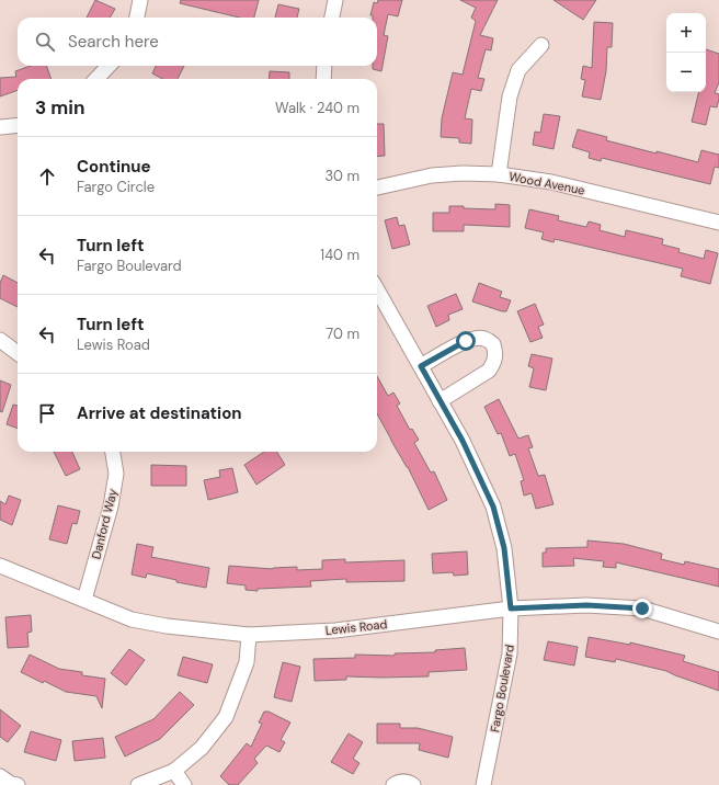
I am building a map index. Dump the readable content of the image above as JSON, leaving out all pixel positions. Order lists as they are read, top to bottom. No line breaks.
{"streets":{"street":["Wood Avenue","Danford Way","Lewis Road","Fargo Boulevard"]},"crossings":[["Danford Way","Lewis Road"],["Lewis Road","Fargo Boulevard"]],"page":{"map_buttons":["+","−"],"search":"Search here","heading":["3 min","Walk · 240 m"],"list":[["Continue","Fargo Circle","30 m"],["Turn left","Fargo Boulevard","140 m"],["Turn left","Lewis Road","70 m"],"Arrive at destination"]}}
